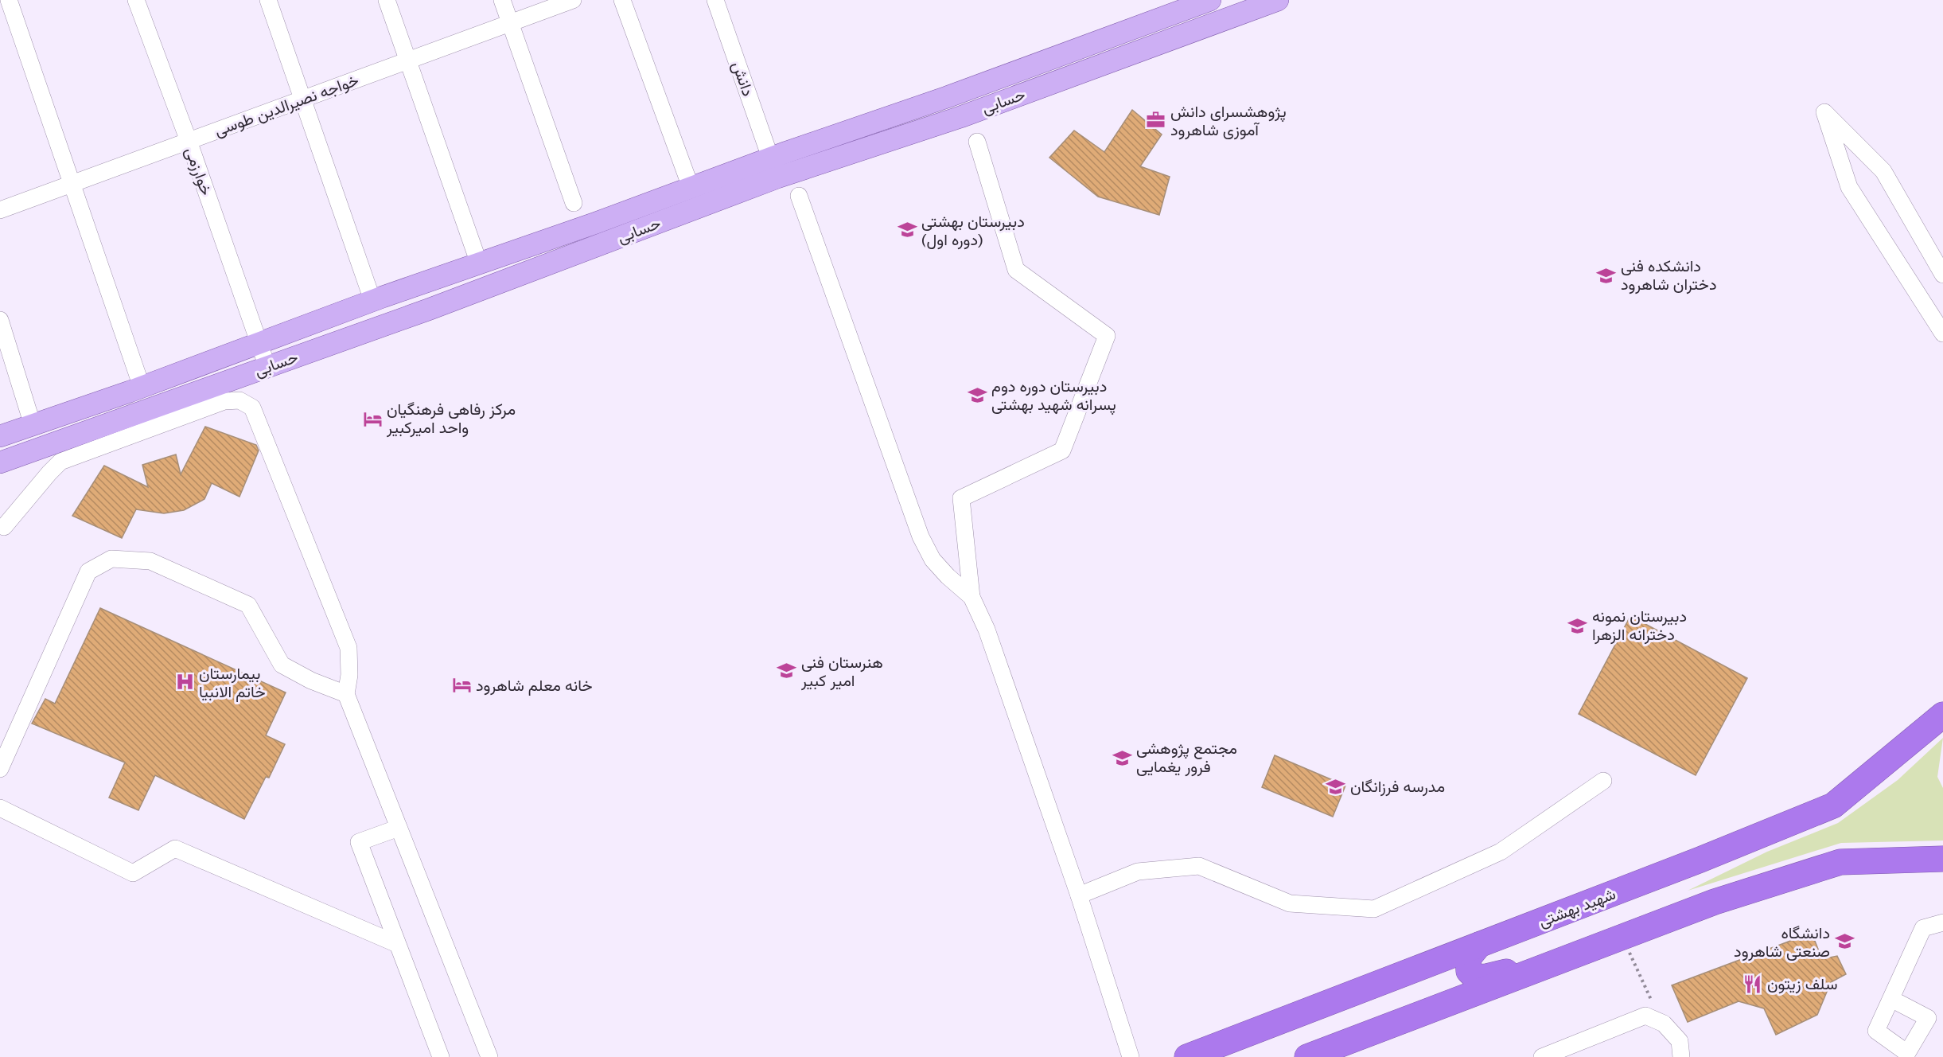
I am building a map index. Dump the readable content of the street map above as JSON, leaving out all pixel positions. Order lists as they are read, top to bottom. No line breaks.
{"streets":{"highway":["شهید بهشتی"],"main road":["حسابی"],"street":["دانش","خواجه نصیرالدین طوسی","خوارزمی"]},"crossings":[["دانش","حسابی"],["حسابی","خوارزمی"],["خواجه نصیرالدین طوسی","خوارزمی"]],"places":{"office":["پژوهشسرای دانش آموزی شاهرود"],"school or university":["دبیرستان بهشتی (دوره اول)","دانشکده فنی دختران شاهرود","دبیرستان دوره دوم پسرانه شهید بهشتی","دبیرستان نمونه دخترانه الزهرا","هنرستان فنی امیر کبیر","مجتمع پژوهشی فرور یغمایی","مدرسه فرزانگان","دانشگاه صنعتی شاهرود"],"hotel":["مرکز رفاهی فرهنگیان واحد امیرکبیر","خانه معلم شاهرود"],"hospital":["بیمارستان خاتم الانبیا"],"restaurant":["سلف زیتون"]}}
